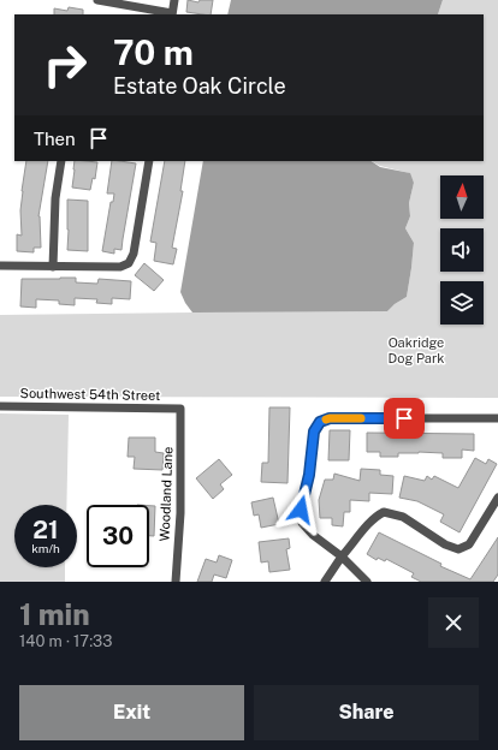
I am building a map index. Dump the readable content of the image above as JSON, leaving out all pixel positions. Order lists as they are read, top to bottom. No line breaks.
{"streets":{"street":["Southwest 54th Street","Woodland Lane"]},"crossings":[["Southwest 54th Street","Woodland Lane"]],"parks":["Oakridge Dog Park"],"north":"top","page":{"turn":["70 m","Estate Oak Circle"],"then":"Then","speed":"21 km/h","limit":"30","heading":["1 min","140 m · 17:33"],"buttons":["Exit","Share"]}}
